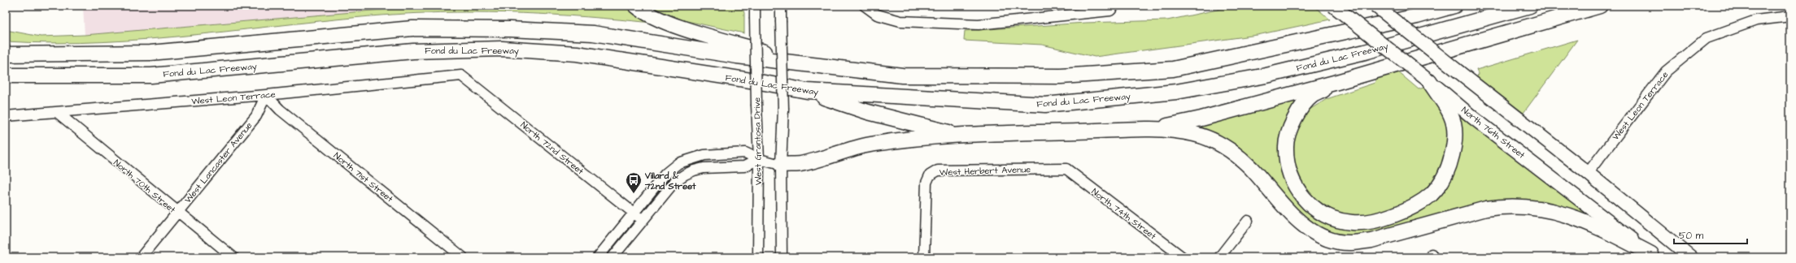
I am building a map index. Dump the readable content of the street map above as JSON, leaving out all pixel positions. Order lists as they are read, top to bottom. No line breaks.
{"streets":{"highway":["Fond du Lac Freeway"],"main road":["North 76th Street"],"street":["West Leon Terrace","West Grantosa Drive","North 72nd Street","West Lancaster Avenue","West Herbert Avenue","North 71st Street","North 70th Street","North 74th Street"]},"crossings":[["West Leon Terrace","North 72nd Street"],["West Leon Terrace","West Lancaster Avenue"],["West Leon Terrace","North 71st Street"],["West Leon Terrace","North 70th Street"],["West Lancaster Avenue","North 71st Street"],["West Lancaster Avenue","North 70th Street"],["West Herbert Avenue","North 74th Street"]],"places":{"bus stop":["Villard & 72nd Street"]},"scale_bar":"50 m"}
